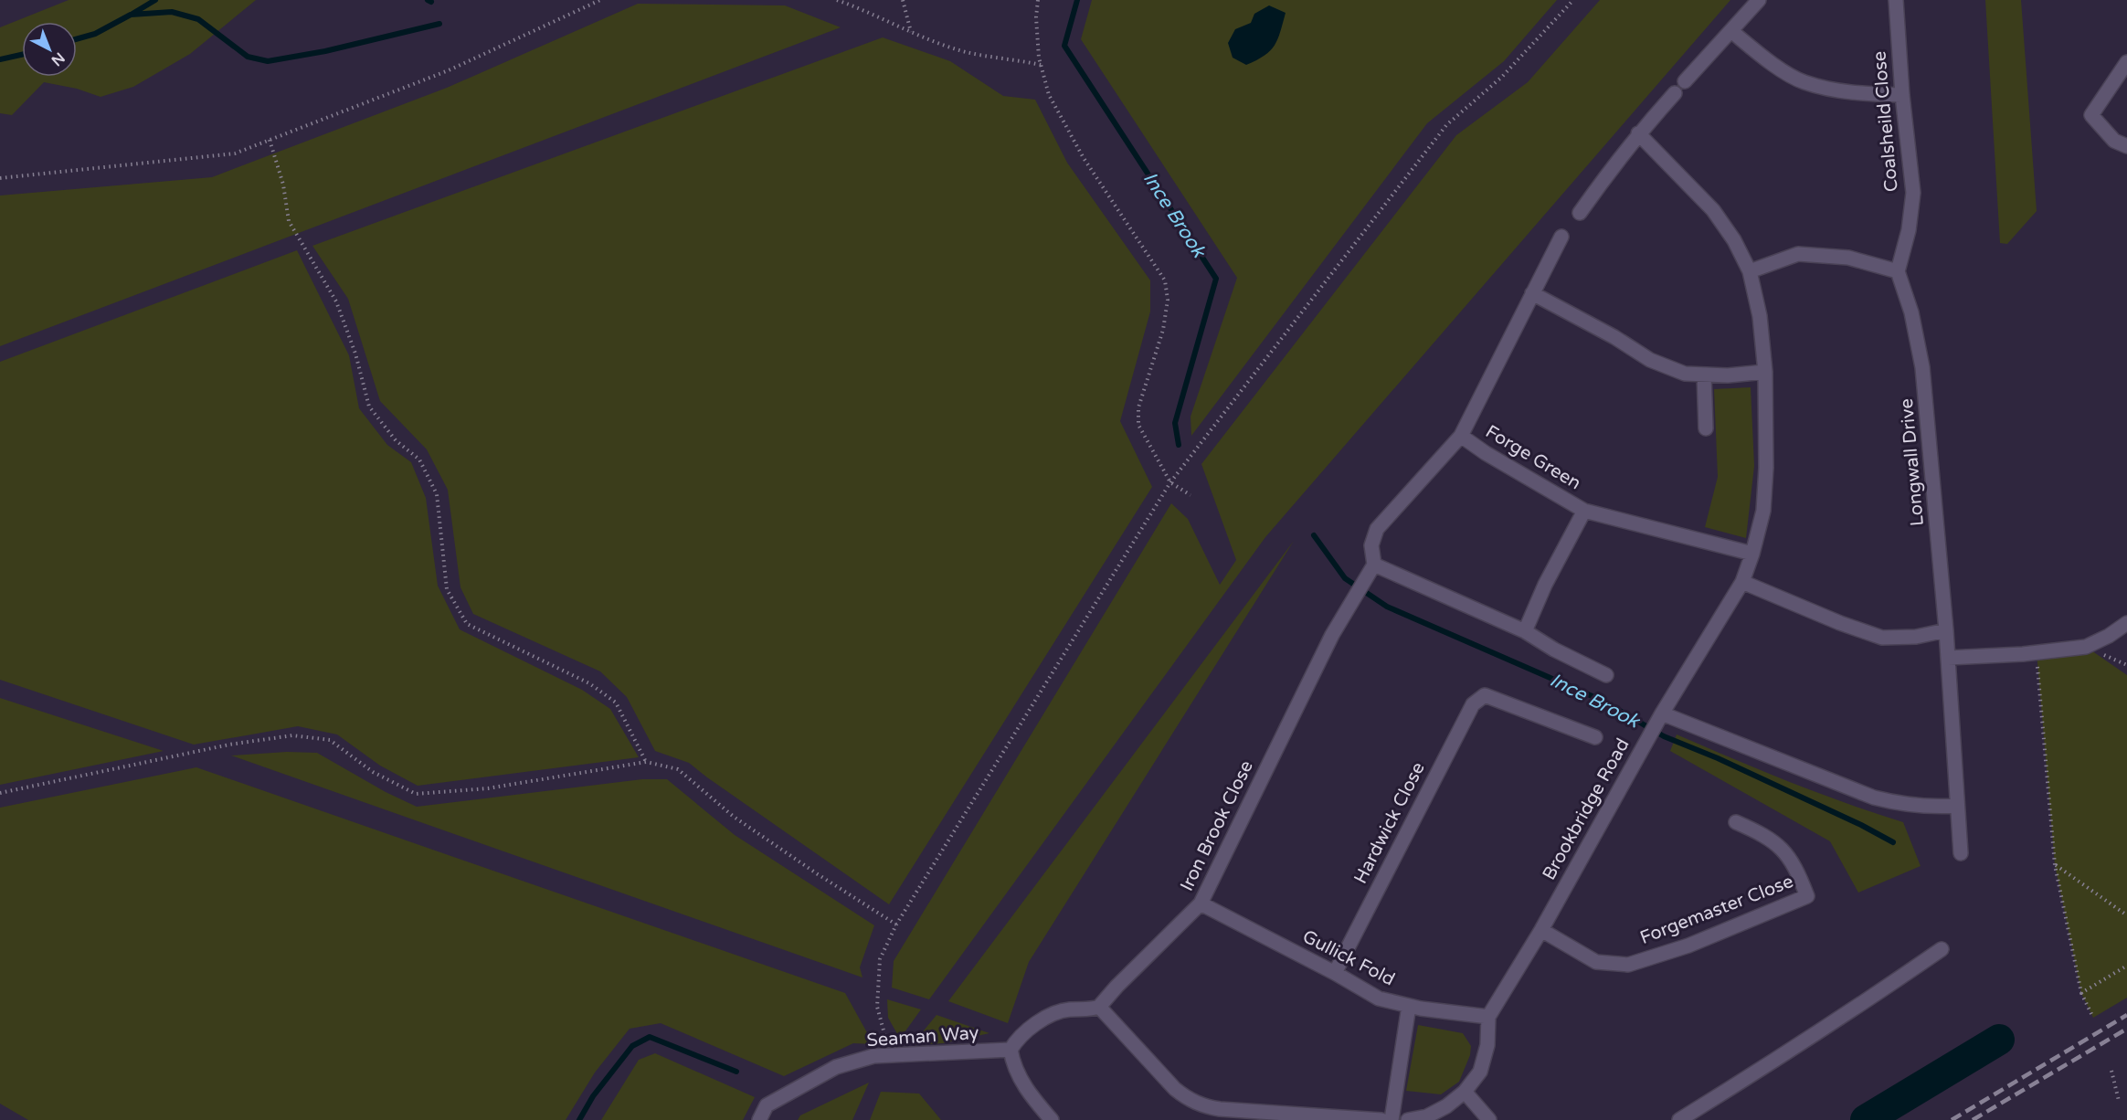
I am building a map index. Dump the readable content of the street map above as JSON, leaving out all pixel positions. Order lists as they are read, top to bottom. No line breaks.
{"streets":{"street":["Coalsheild Close","Forge Green","Longwall Drive","Brookbridge Road","Hardwick Close","Iron Brook Close","Forgemaster Close","Gullick Fold","Seaman Way"]},"crossings":[["Coalsheild Close","Longwall Drive"],["Forge Green","Brookbridge Road"],["Forge Green","Iron Brook Close"],["Brookbridge Road","Forgemaster Close"],["Brookbridge Road","Gullick Fold"],["Hardwick Close","Gullick Fold"],["Iron Brook Close","Gullick Fold"]],"water":["Ince Brook"],"north":"bottom right"}
